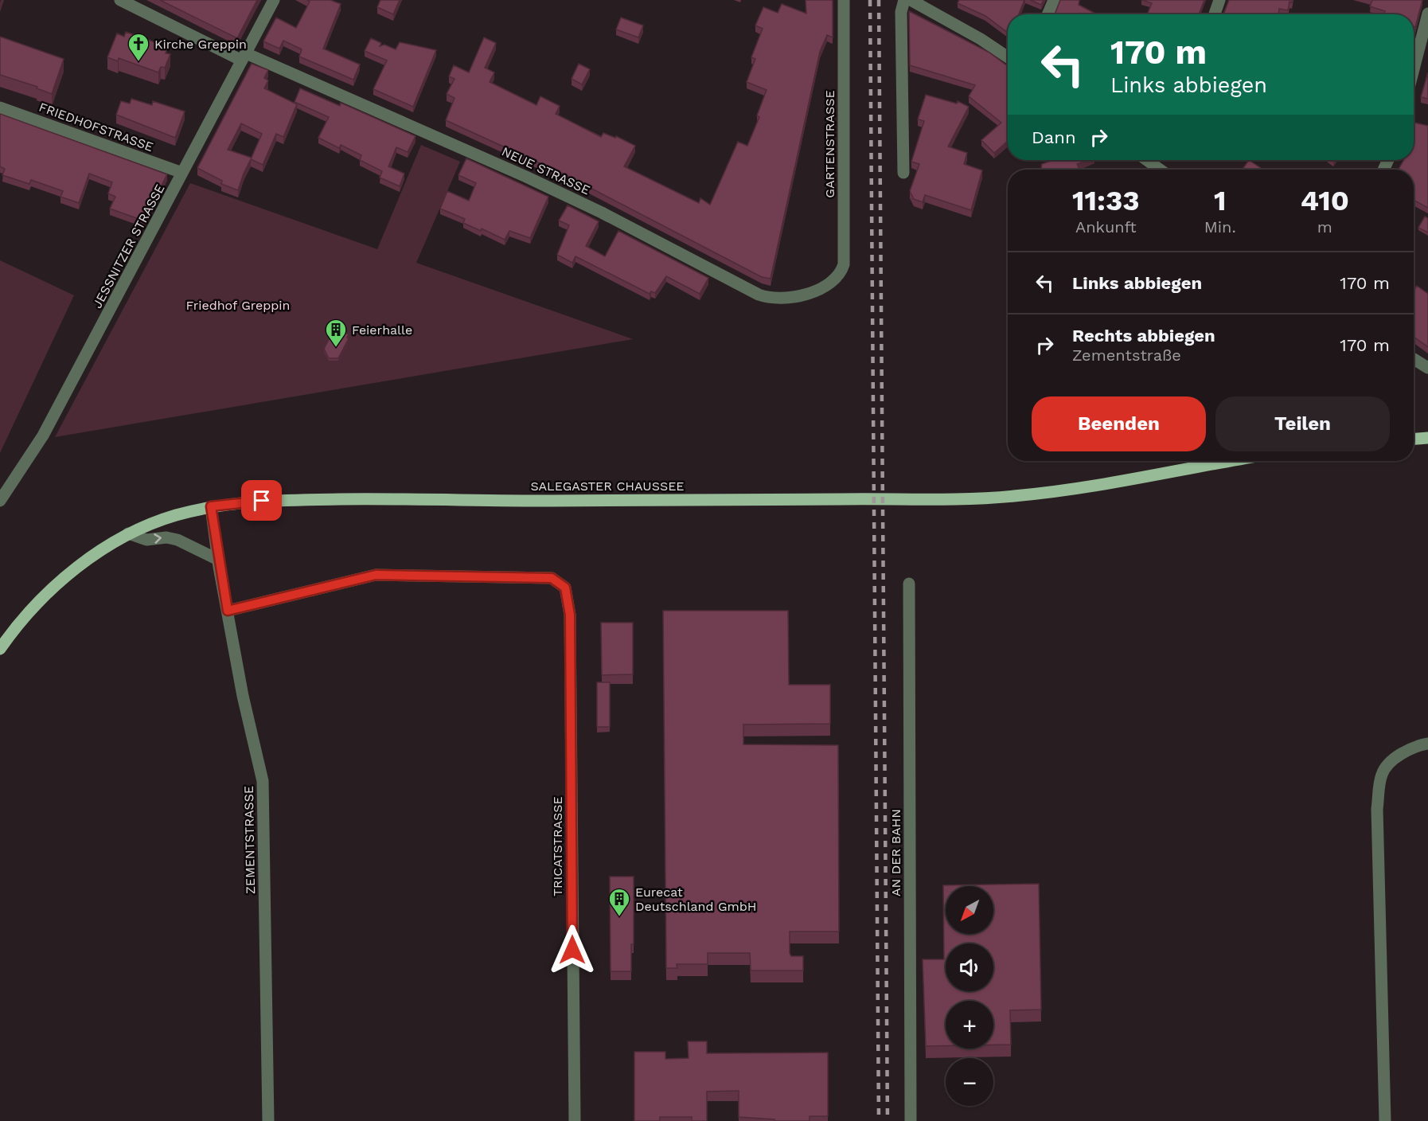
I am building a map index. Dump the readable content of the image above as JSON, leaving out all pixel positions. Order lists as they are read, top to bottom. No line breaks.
{"streets":{"main road":["SALEGASTER CHAUSSEE"],"street":["FRIEDHOFSTRASSE","GARTENSTRASSE","NEUE STRASSE","JESSNITZER STRASSE","ZEMENTSTRASSE","TRICATSTRASSE","AN DER BAHN"]},"crossings":[["FRIEDHOFSTRASSE","JESSNITZER STRASSE"],["GARTENSTRASSE","NEUE STRASSE"],["NEUE STRASSE","JESSNITZER STRASSE"],["SALEGASTER CHAUSSEE","ZEMENTSTRASSE"],["ZEMENTSTRASSE","TRICATSTRASSE"]],"parks":["Friedhof Greppin"],"places":{"church":["Kirche Greppin"],"building":["Feierhalle","Eurecat Deutschland GmbH"]},"north":"bottom left","page":{"turn":["170 m","Links abbiegen"],"then":"Dann","eta":["11:33","Ankunft","1","Min.","410","m"],"list":[{"name":"Links abbiegen","value":"170 m"},{"name":"Rechts abbiegen","note":"Zementstraße","value":"170 m"}],"buttons":["Beenden","Teilen"],"map_buttons":["+","−"]}}
